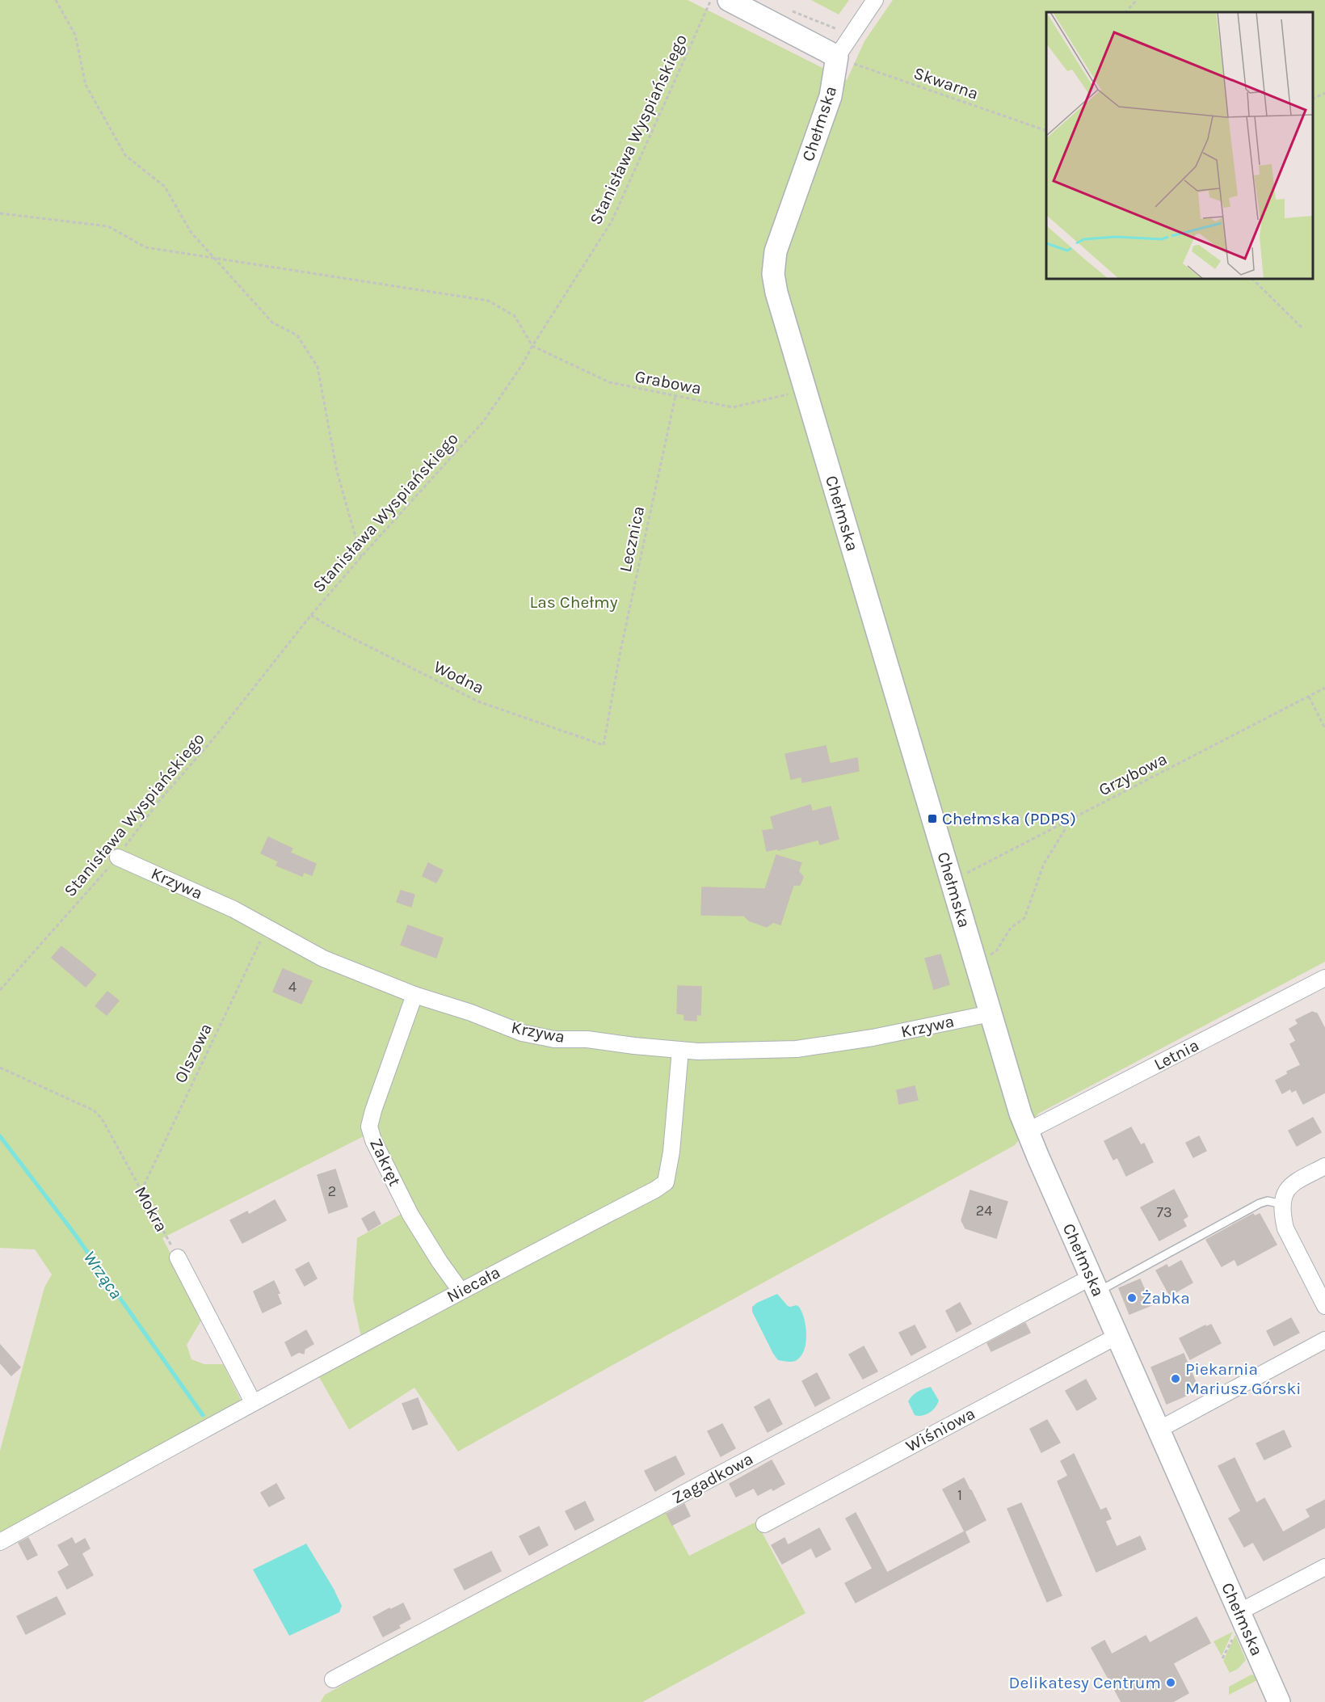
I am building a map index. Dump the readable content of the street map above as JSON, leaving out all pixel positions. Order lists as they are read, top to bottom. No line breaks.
{"streets":{"street":["Chełmska","Krzywa","Letnia","Zakręt","Niecała","Wiśniowa","Zagadkowa"],"path":["Skwarna","Stanisława Wyspiańskiego","Grabowa","Lecznica","Wodna","Grzybowa","Olszowa","Mokra"]},"crossings":[["Skwarna","Chełmska"],["Chełmska","Grabowa"],["Chełmska","Grzybowa"],["Chełmska","Krzywa"],["Chełmska","Letnia"],["Chełmska","Wiśniowa"],["Chełmska","Zagadkowa"],["Stanisława Wyspiańskiego","Grabowa"],["Stanisława Wyspiańskiego","Wodna"],["Stanisława Wyspiańskiego","Krzywa"],["Grabowa","Lecznica"],["Lecznica","Wodna"],["Krzywa","Olszowa"],["Krzywa","Zakręt"],["Krzywa","Niecała"],["Olszowa","Mokra"],["Zakręt","Niecała"]],"water":["Wrząca"],"parks":["Las Chełmy"],"places":{"transit":["Chełmska (PDPS)"],"other":["Żabka","Piekarnia Mariusz Górski","Delikatesy Centrum"]},"house_numbers":["4","2","24","73","1"]}
